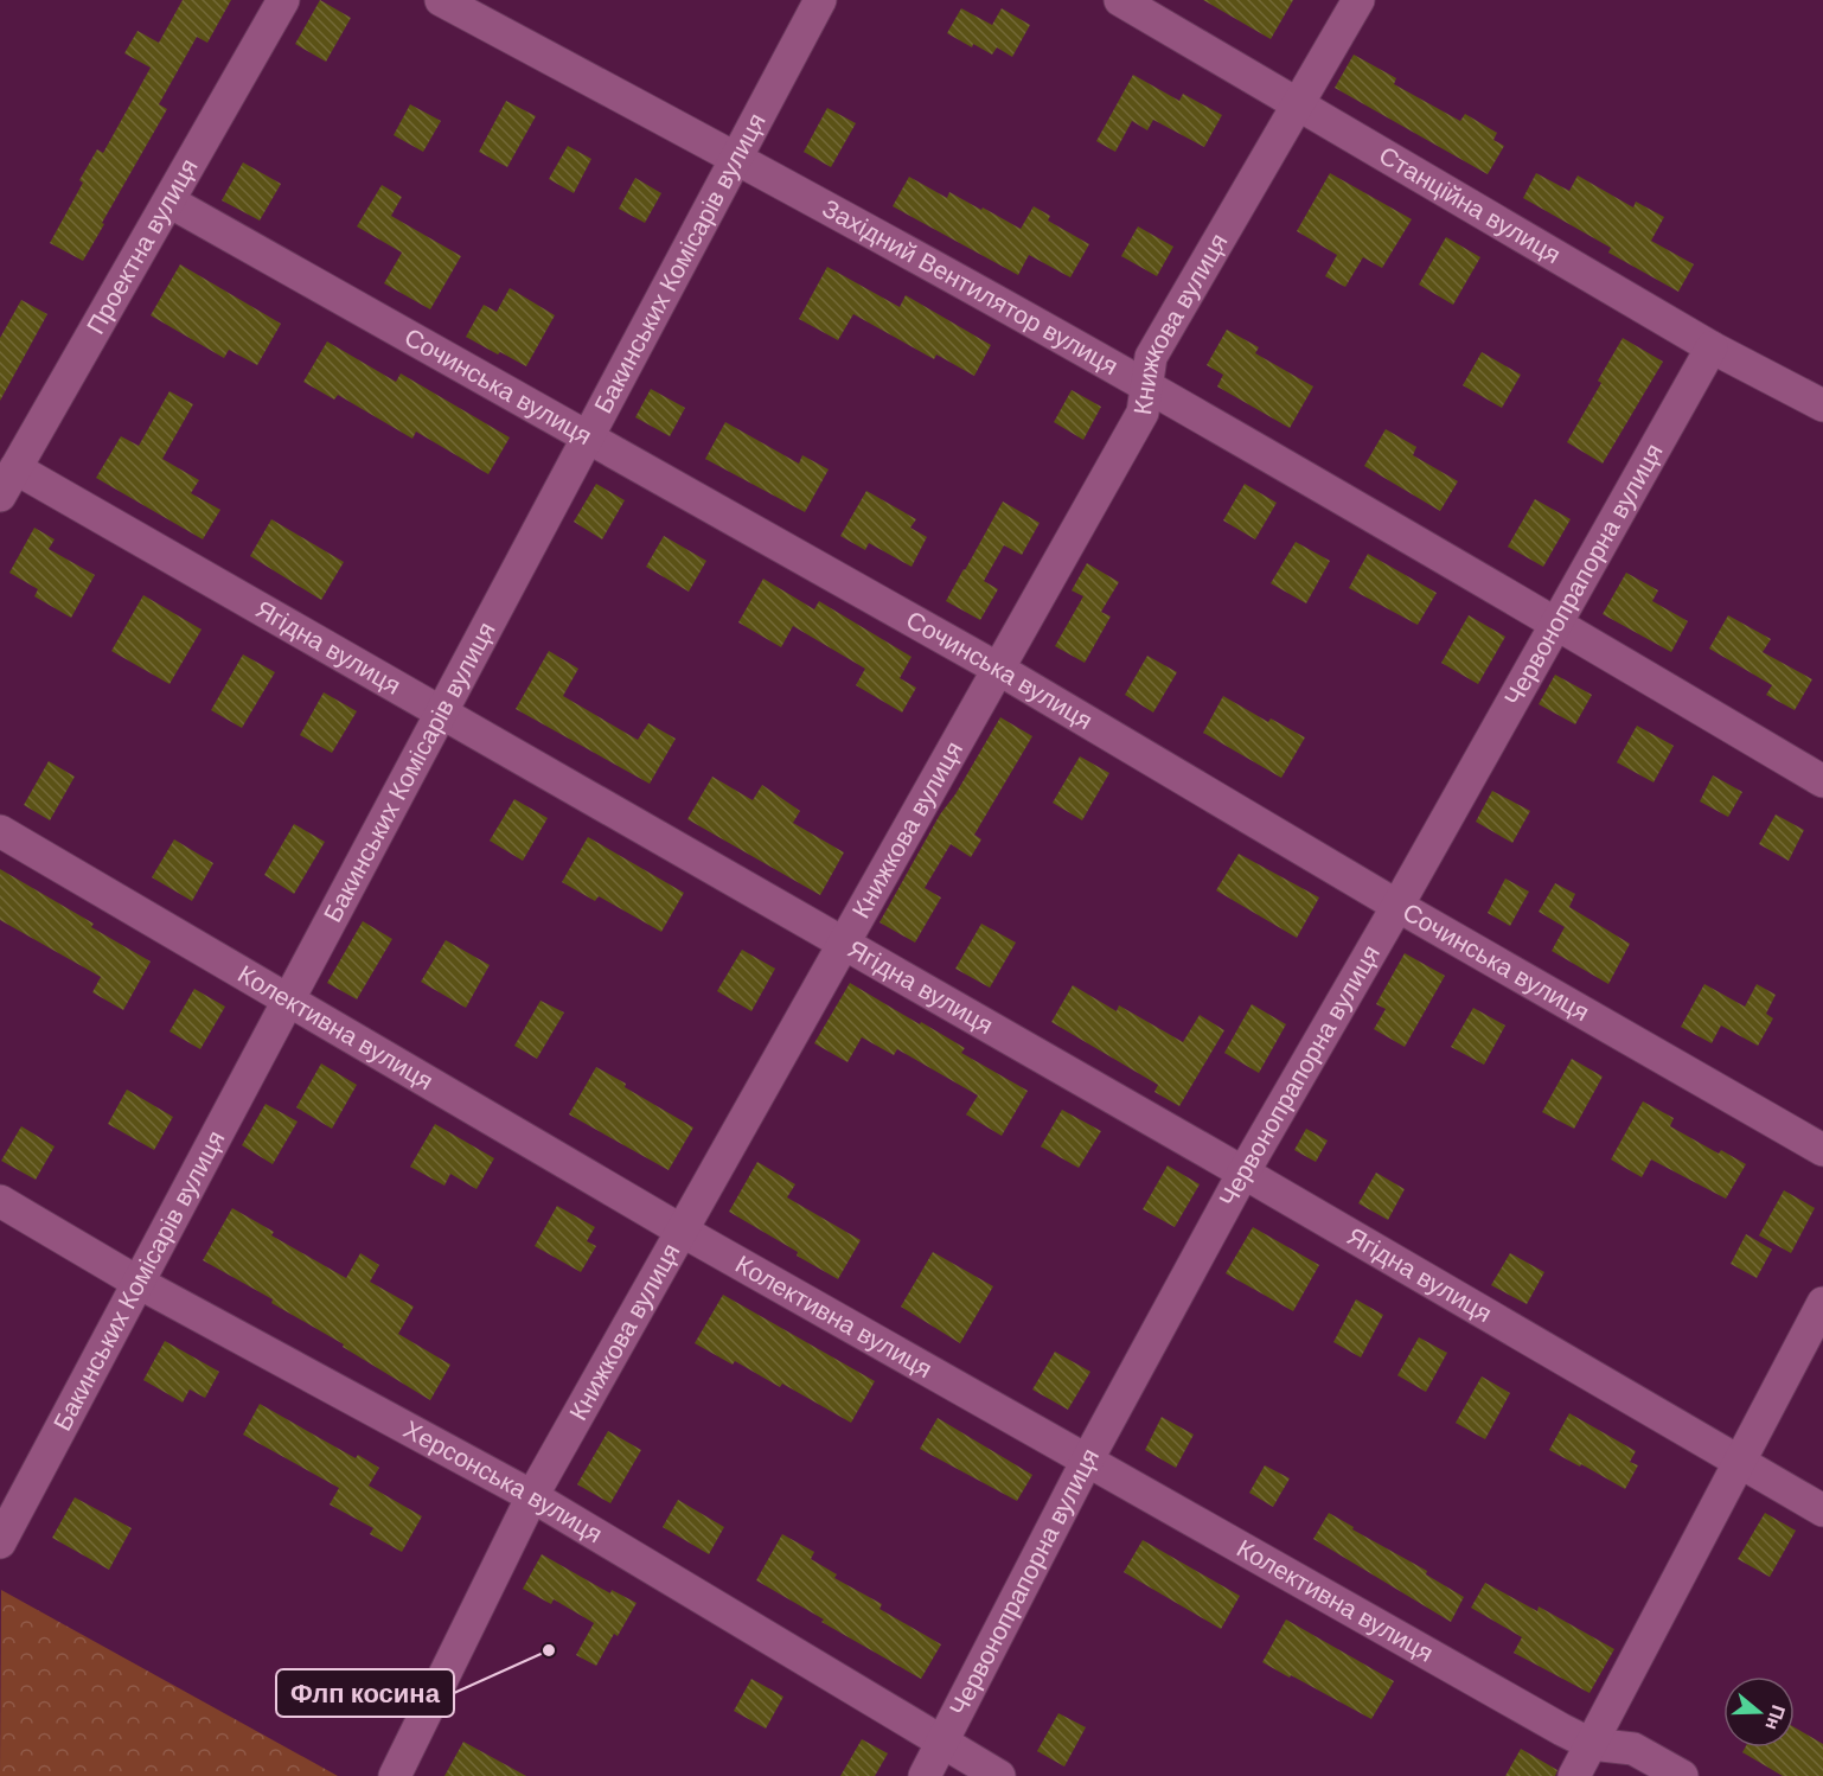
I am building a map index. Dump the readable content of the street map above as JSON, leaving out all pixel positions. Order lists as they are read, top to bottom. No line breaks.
{"streets":{"street":["Станційна вулиця","Проектна вулиця","Бакинських Комісарів вулиця","Західний Вентилятор вулиця","Книжкова вулиця","Сочинська вулиця","Червонопрапорна вулиця","Ягідна вулиця","Колективна вулиця","Херсонська вулиця"]},"crossings":[["Станційна вулиця","Книжкова вулиця"],["Станційна вулиця","Червонопрапорна вулиця"],["Проектна вулиця","Сочинська вулиця"],["Проектна вулиця","Ягідна вулиця"],["Бакинських Комісарів вулиця","Західний Вентилятор вулиця"],["Бакинських Комісарів вулиця","Сочинська вулиця"],["Бакинських Комісарів вулиця","Ягідна вулиця"],["Бакинських Комісарів вулиця","Колективна вулиця"],["Бакинських Комісарів вулиця","Херсонська вулиця"],["Західний Вентилятор вулиця","Книжкова вулиця"],["Західний Вентилятор вулиця","Червонопрапорна вулиця"],["Книжкова вулиця","Сочинська вулиця"],["Книжкова вулиця","Ягідна вулиця"],["Книжкова вулиця","Колективна вулиця"],["Книжкова вулиця","Херсонська вулиця"],["Сочинська вулиця","Червонопрапорна вулиця"],["Червонопрапорна вулиця","Ягідна вулиця"],["Червонопрапорна вулиця","Колективна вулиця"],["Червонопрапорна вулиця","Херсонська вулиця"]],"places":["Флп косина"],"north":"right"}
